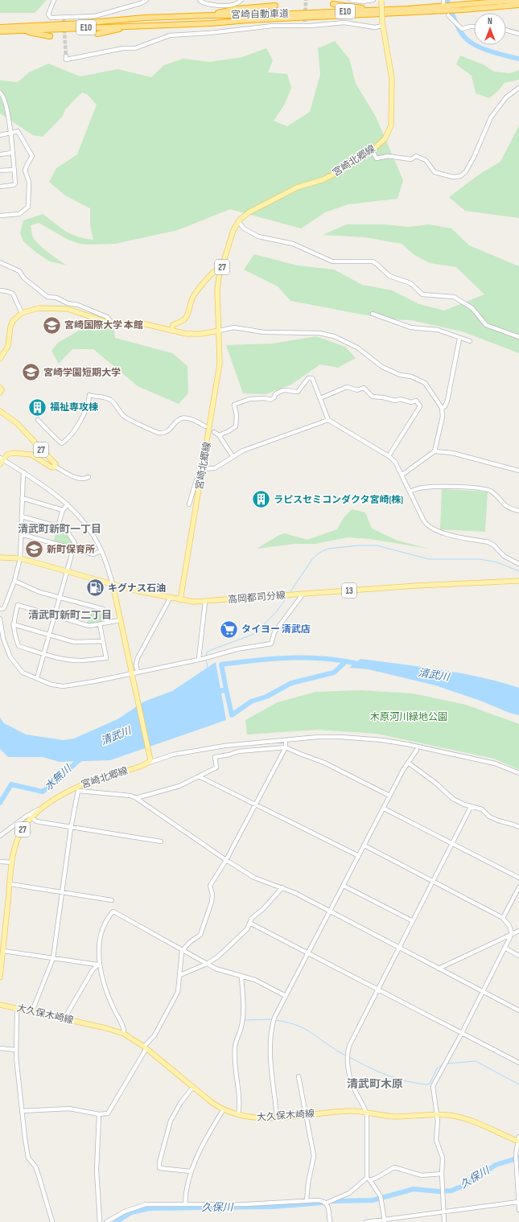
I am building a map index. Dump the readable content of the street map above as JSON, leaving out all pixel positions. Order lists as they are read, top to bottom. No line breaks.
{"streets":{"highway":["E10","宮崎自動車道"],"main road":["宮崎北郷線","27","13","高岡都司分線","大久保木崎線"]},"crossings":[["宮崎北郷線","27"],["宮崎北郷線","高岡都司分線"]],"districts":["清武町新町一丁目","清武町新町二丁目","清武町木原"],"water":["清武川","水無川","久保川"],"parks":["木原河川緑地公園"],"places":{"school or university":["宮崎国際大学 本館","宮崎学園短期大学","新町保育所"],"building":["福祉専攻棟","ラピスセミコンダクタ宮崎(株)"],"fuel station":["キグナス石油"],"supermarket":["タイヨー 清武店"]},"north":"top"}
